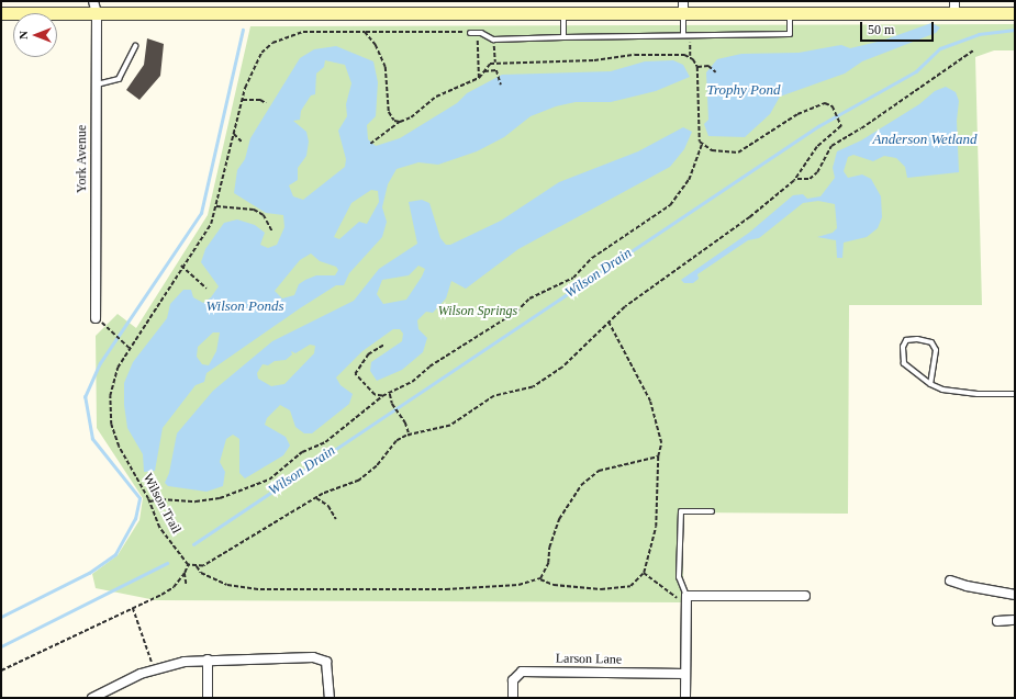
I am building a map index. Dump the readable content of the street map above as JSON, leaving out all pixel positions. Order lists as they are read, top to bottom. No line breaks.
{"streets":{"street":["York Avenue","Larson Lane"],"path":["Wilson Trail"]},"water":["Trophy Pond","Anderson Wetland","Wilson Drain","Wilson Ponds"],"parks":["Wilson Springs"],"scale_bar":"50 m","north":"left"}
